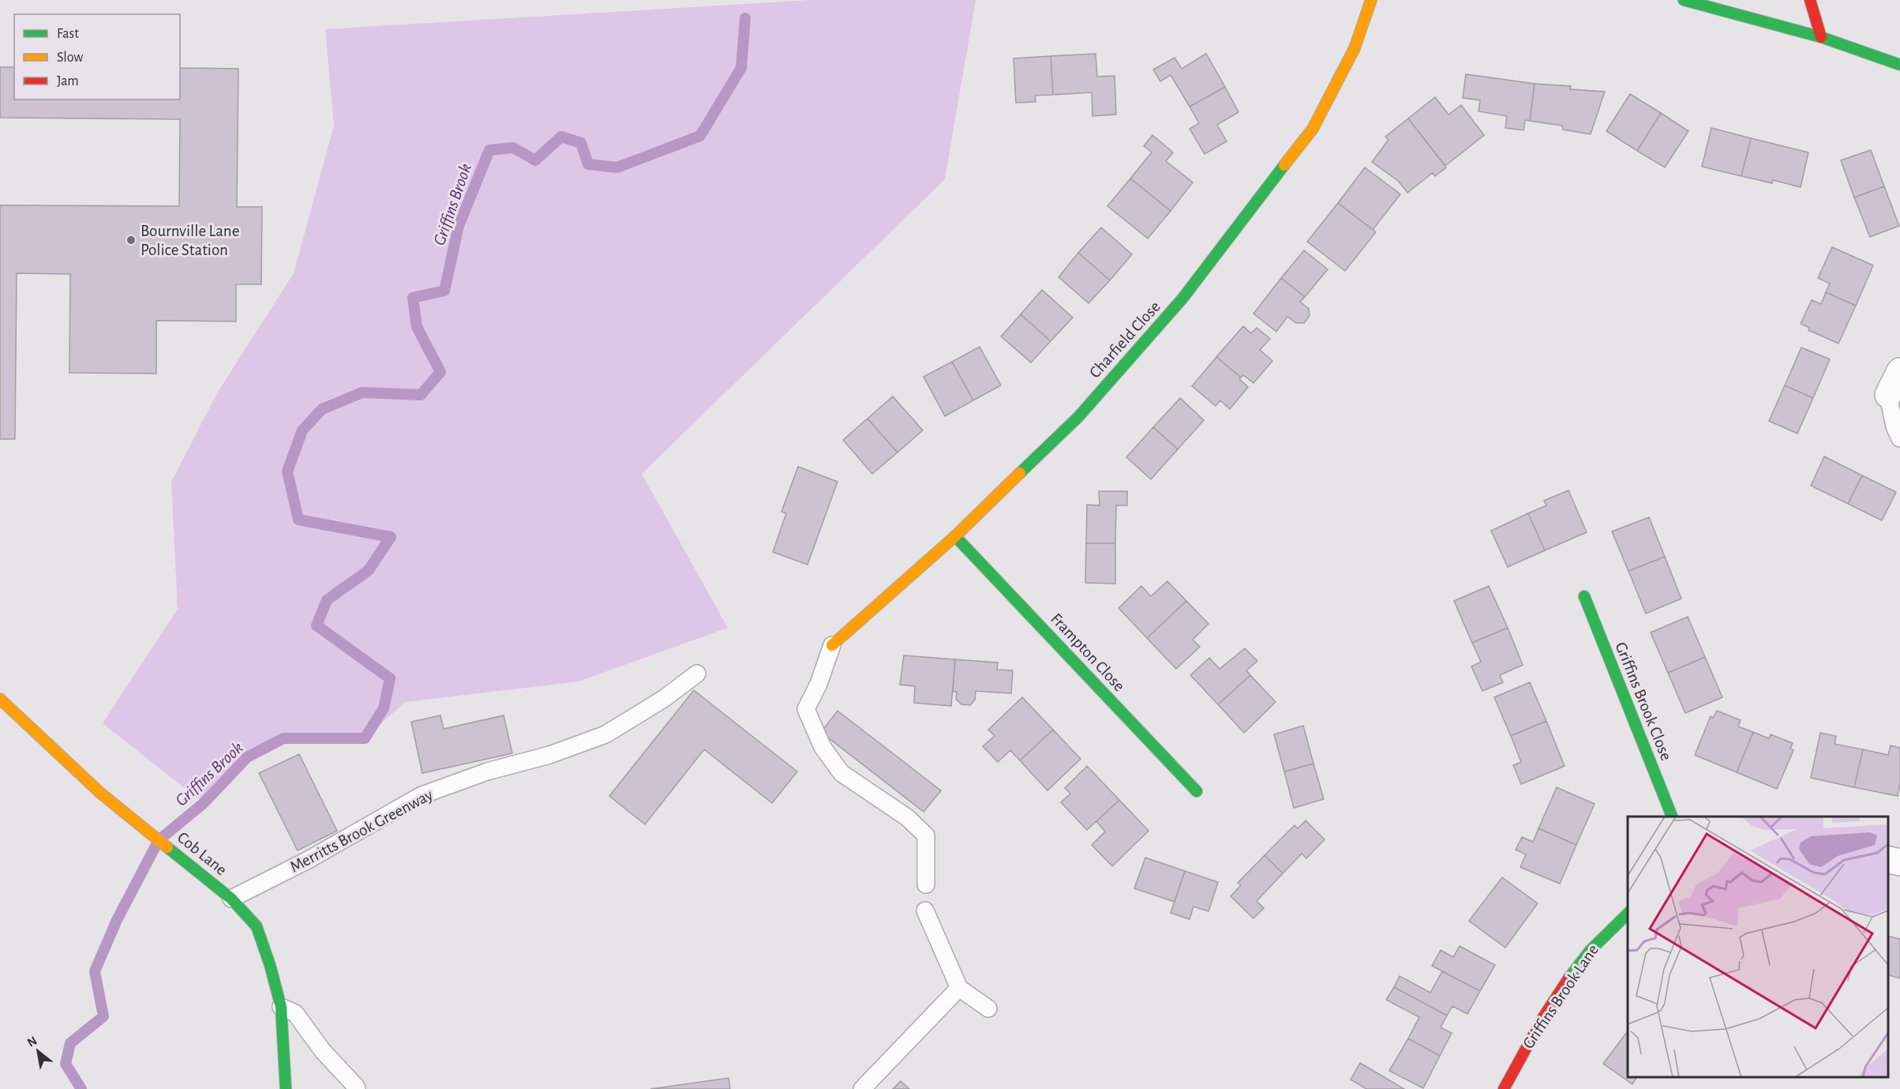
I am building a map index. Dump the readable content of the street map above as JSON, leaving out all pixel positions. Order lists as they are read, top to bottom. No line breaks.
{"streets":{"street":["Charfield Close","Frampton Close","Griffins Brook Close","Cob Lane","Griffins Brook Lane"],"lane":["Merritts Brook Greenway"]},"crossings":[["Charfield Close","Frampton Close"],["Merritts Brook Greenway","Cob Lane"]],"water":["Griffins Brook"],"places":["Bournville Lane Police Station"],"legend":["Fast","Slow","Jam"],"north":"top left"}
